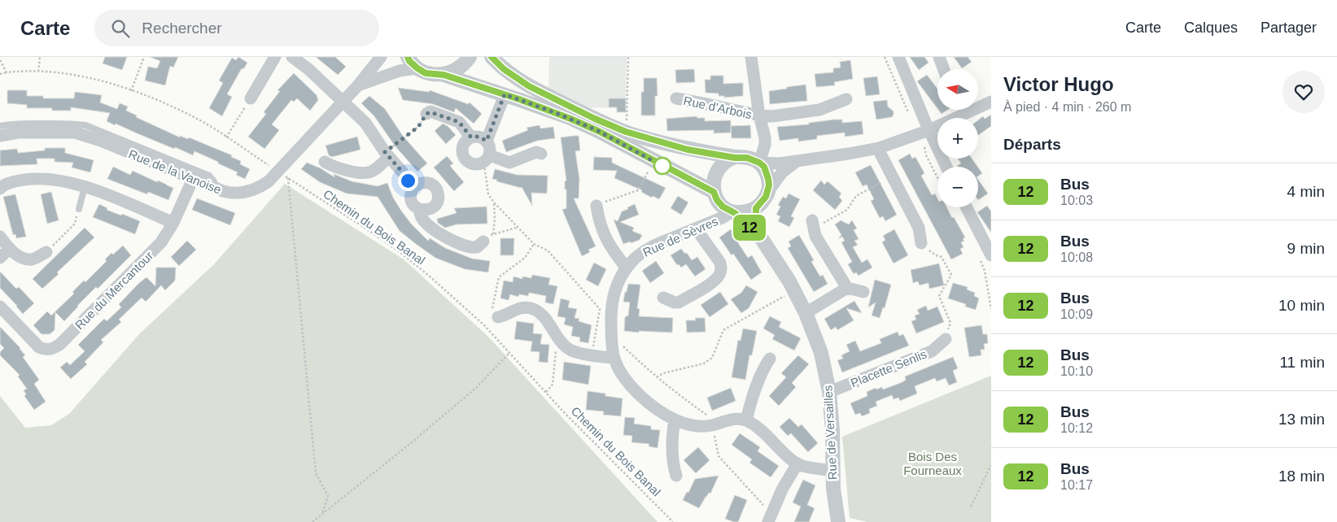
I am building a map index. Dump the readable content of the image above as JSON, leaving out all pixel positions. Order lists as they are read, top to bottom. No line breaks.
{"streets":{"street":["Rue d'Arbois","Rue de la Vanoise","Rue de Sèvres","Rue du Mercantour","Placette Senlis","Rue de Versailles"],"path":["Chemin du Bois Banal"]},"crossings":[["Rue d'Arbois","Rue de Sèvres"],["Rue d'Arbois","Rue de Versailles"],["Rue de la Vanoise","Chemin du Bois Banal"],["Rue de la Vanoise","Rue du Mercantour"],["Rue de Sèvres","Rue de Versailles"],["Placette Senlis","Rue de Versailles"]],"parks":["Bois Des Fourneaux"],"lines":["bus line 12"],"north":"left","page":{"header":"Carte","search":"Rechercher","nav":["Carte","Calques","Partager"],"on_map":"12","heading":[["Victor Hugo","À pied · 4 min · 260 m"],"Départs"],"map_buttons":["+","−"],"list":[{"mark":"12","name":"Bus","note":"10:03","value":"4 min"},{"mark":"12","name":"Bus","note":"10:08","value":"9 min"},{"mark":"12","name":"Bus","note":"10:09","value":"10 min"},{"mark":"12","name":"Bus","note":"10:10","value":"11 min"},{"mark":"12","name":"Bus","note":"10:12","value":"13 min"},{"mark":"12","name":"Bus","note":"10:17","value":"18 min"}]}}
